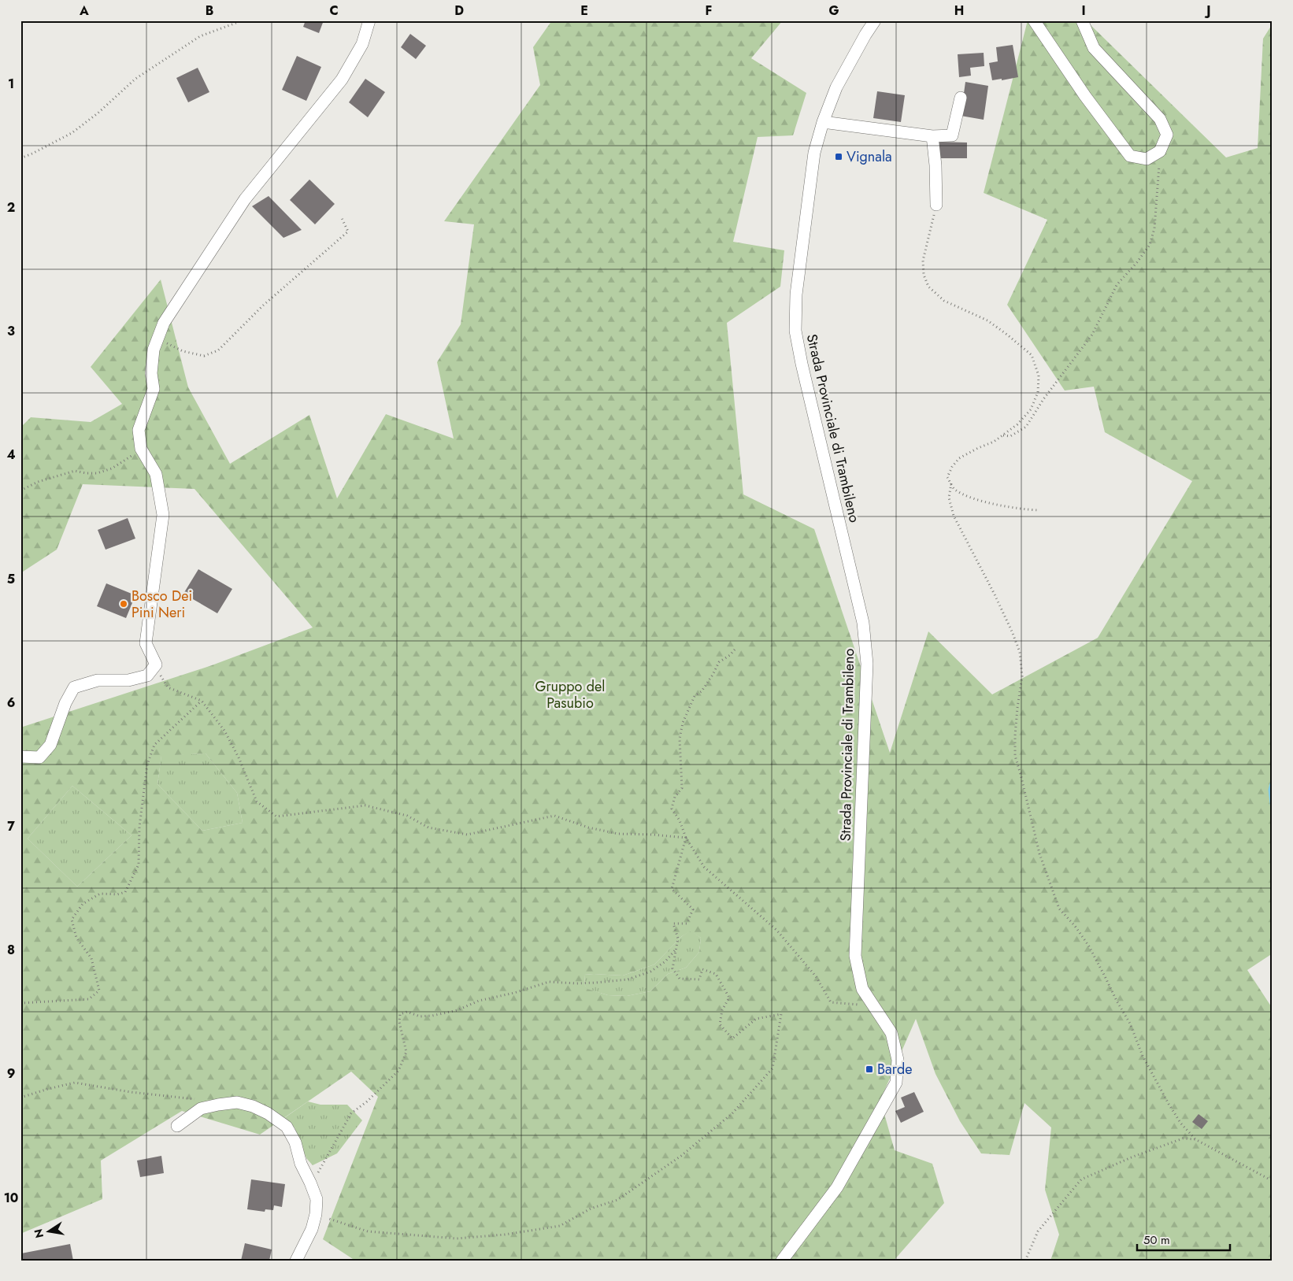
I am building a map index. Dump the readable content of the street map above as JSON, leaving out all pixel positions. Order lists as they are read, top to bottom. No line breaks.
{"streets":{"street":["Strada Provinciale di Trambileno"]},"parks":["Gruppo del Pasubio"],"places":{"transit":["Vignala","Barde"],"other":["Bosco Dei Pini Neri"]},"scale_bar":"50 m","north":"left","grid":{"columns":["A","B","C","D","E","F","G","H","I","J"],"rows":["1","2","3","4","5","6","7","8","9","10"]}}
